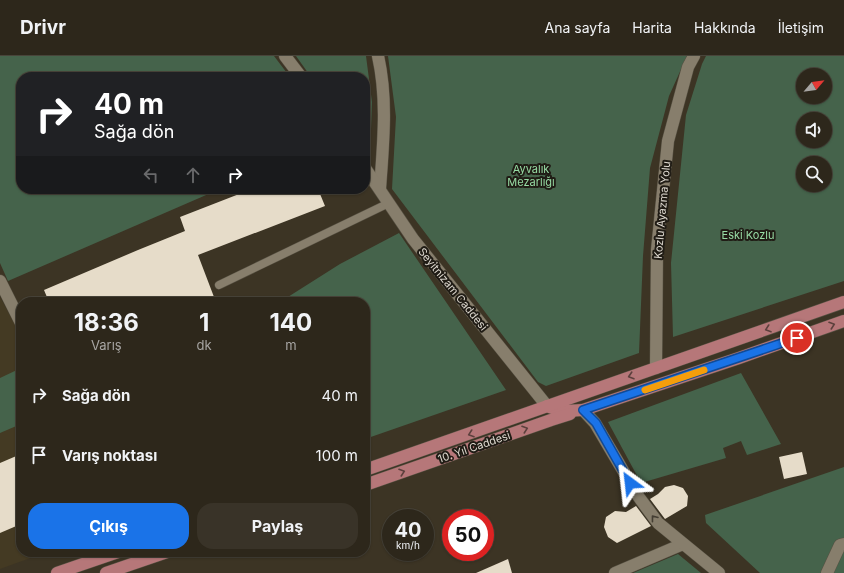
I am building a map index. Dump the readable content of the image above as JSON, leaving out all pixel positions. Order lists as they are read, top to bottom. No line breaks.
{"streets":{"main road":["10. Yıl Caddesi"],"street":["Kozlu Ayazma Yolu","Seyitnizam Caddesi"]},"crossings":[["Kozlu Ayazma Yolu","10. Yıl Caddesi"],["Seyitnizam Caddesi","10. Yıl Caddesi"]],"parks":["Ayvalık Mezarlığı","Eski Kozlu"],"north":"top right","page":{"header":"Drivr","nav":["Ana sayfa","Harita","Hakkında","İletişim"],"turn":["40 m","Sağa dön"],"eta":["18:36","Varış","1","dk","140","m"],"list":[{"name":"Sağa dön","value":"40 m"},{"name":"Varış noktası","value":"100 m"}],"buttons":["Çıkış","Paylaş"],"speed":"40 km/h","limit":"50"}}
